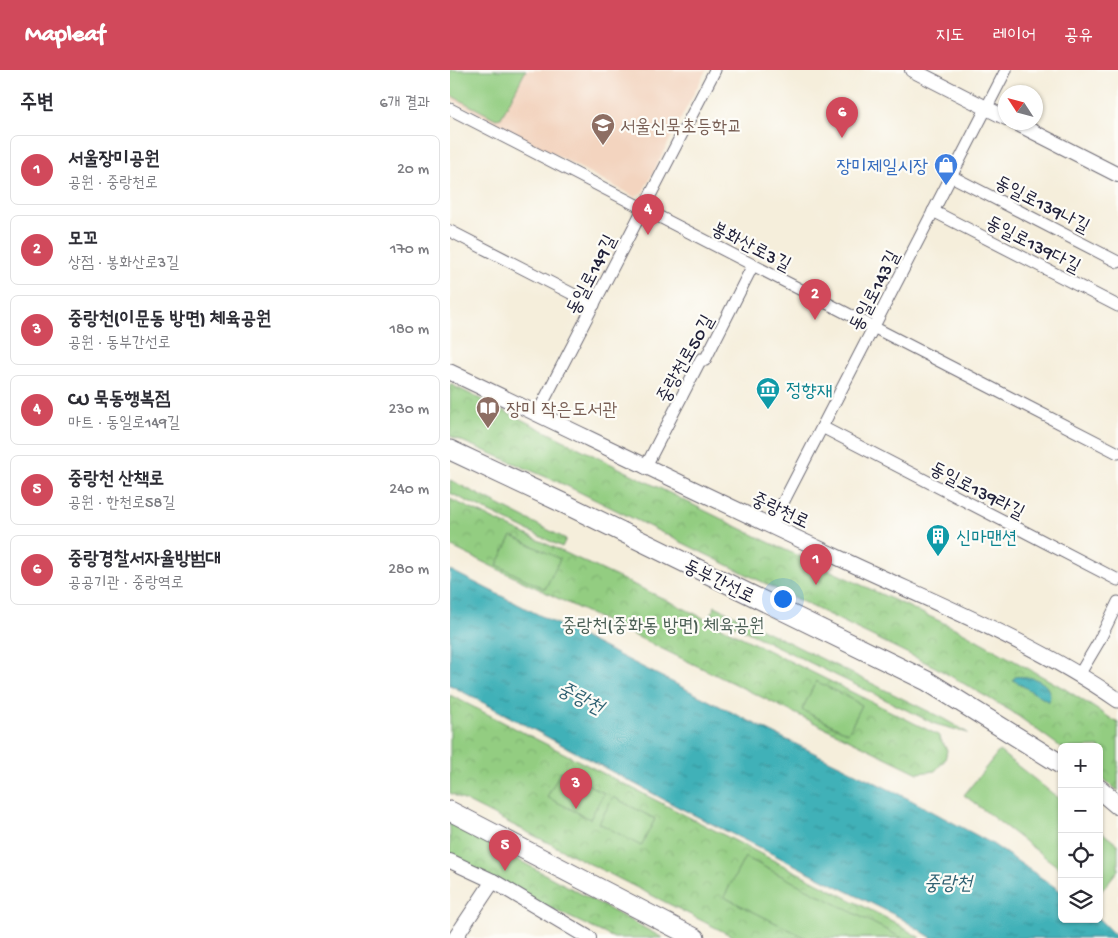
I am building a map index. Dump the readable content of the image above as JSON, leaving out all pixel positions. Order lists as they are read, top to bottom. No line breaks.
{"streets":{"highway":["동부간선로"],"main road":["중랑천로"],"street":["동일로139나길","동일로139다길","봉화산로3길","동일로149길","동일로143길","중랑천로50길","동일로139라길"]},"crossings":[["동일로139나길","동일로143길"],["동일로139다길","동일로143길"],["봉화산로3길","동일로149길"],["봉화산로3길","동일로143길"],["봉화산로3길","중랑천로50길"],["동일로149길","중랑천로"],["동일로143길","동일로139라길"],["동일로143길","중랑천로"],["중랑천로50길","중랑천로"]],"water":["중랑천"],"parks":["중랑천(중화동 방면) 체육공원"],"places":{"school or university":["서울신묵초등학교"],"shop":["장미제일시장"],"museum":["정향재"],"library":["장미 작은도서관"],"building":["신마맨션"]},"north":"top left","page":{"header":"Mapleaf","nav":["지도","레이어","공유"],"heading":["주변","6개 결과"],"pins":["6","4","2","1","3","5"],"list":[{"mark":"1","name":"서울장미공원","note":"공원 · 중랑천로","value":"20 m"},{"mark":"2","name":"모꼬","note":"상점 · 봉화산로3길","value":"170 m"},{"mark":"3","name":"중랑천(이문동 방면) 체육공원","note":"공원 · 동부간선로","value":"180 m"},{"mark":"4","name":"CU 묵동행복점","note":"마트 · 동일로149길","value":"230 m"},{"mark":"5","name":"중랑천 산책로","note":"공원 · 한천로58길","value":"240 m"},{"mark":"6","name":"중랑경찰서자율방범대","note":"공공기관 · 중랑역로","value":"280 m"}],"map_buttons":["+","−"]}}
